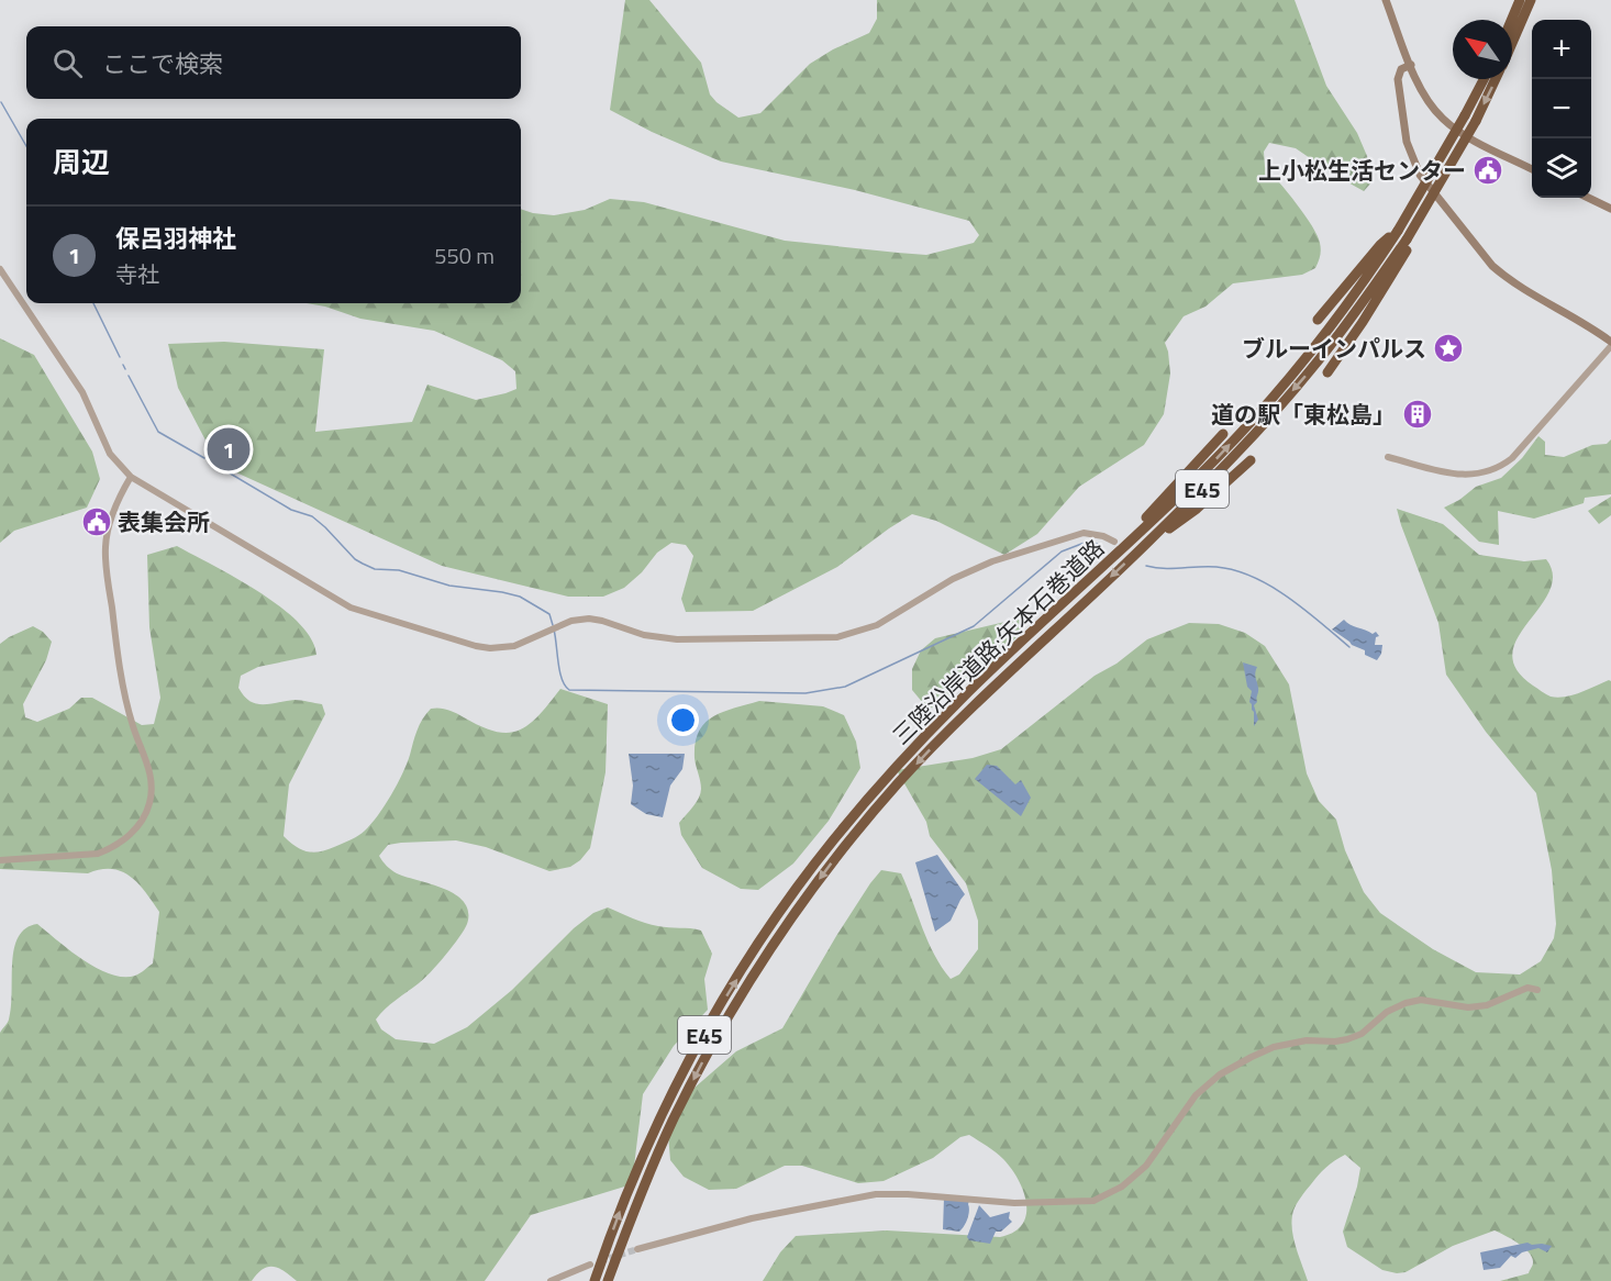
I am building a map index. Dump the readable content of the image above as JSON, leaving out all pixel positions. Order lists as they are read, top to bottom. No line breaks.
{"streets":{"highway":["E45","三陸沿岸道路;矢本石巻道路"]},"places":{"public building":["上小松生活センター","表集会所"],"place":["ブルーインパルス"],"building":["道の駅「東松島」"]},"north":"top left","page":{"map_buttons":["+","−"],"search":"ここで検索","heading":"周辺","list":[{"mark":"1","name":"保呂羽神社","note":"寺社","value":"550 m"}],"pins":"1"}}
